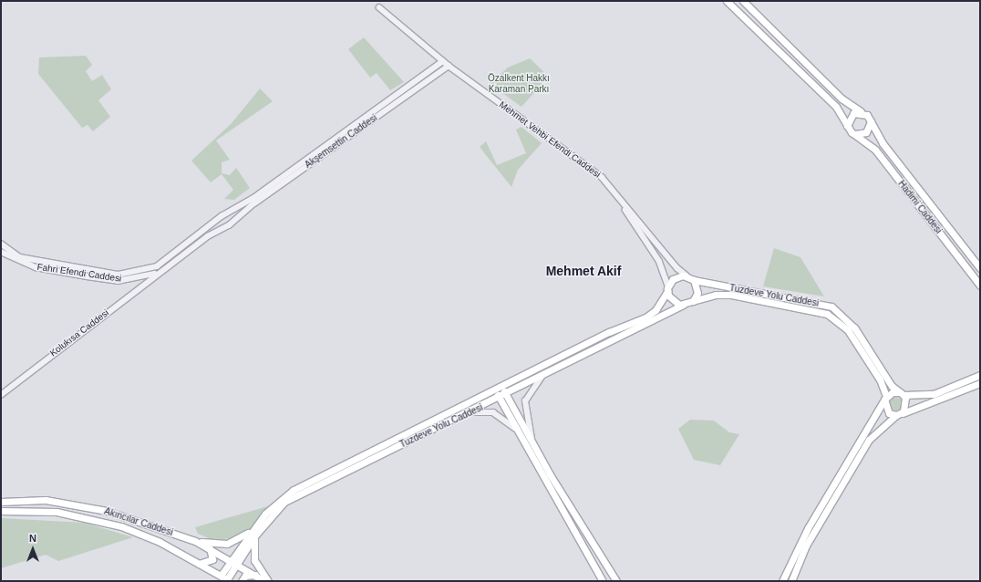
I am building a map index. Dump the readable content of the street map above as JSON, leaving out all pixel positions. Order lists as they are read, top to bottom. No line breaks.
{"streets":{"main road":["Hadimi Caddesi","Tuzdeve Yolu Caddesi","Akıncılar Caddesi"],"street":["Mehmet Vehbi Efendi Caddesi","Akşemsettin Caddesi","Fahri Efendi Caddesi","Kolukısa Caddesi"]},"crossings":[["Mehmet Vehbi Efendi Caddesi","Akşemsettin Caddesi"],["Mehmet Vehbi Efendi Caddesi","Tuzdeve Yolu Caddesi"],["Akşemsettin Caddesi","Fahri Efendi Caddesi"],["Akşemsettin Caddesi","Kolukısa Caddesi"],["Fahri Efendi Caddesi","Kolukısa Caddesi"],["Tuzdeve Yolu Caddesi","Akıncılar Caddesi"]],"districts":["Mehmet Akif"],"parks":["Özalkent Hakkı Karaman Parkı"],"north":"top"}
